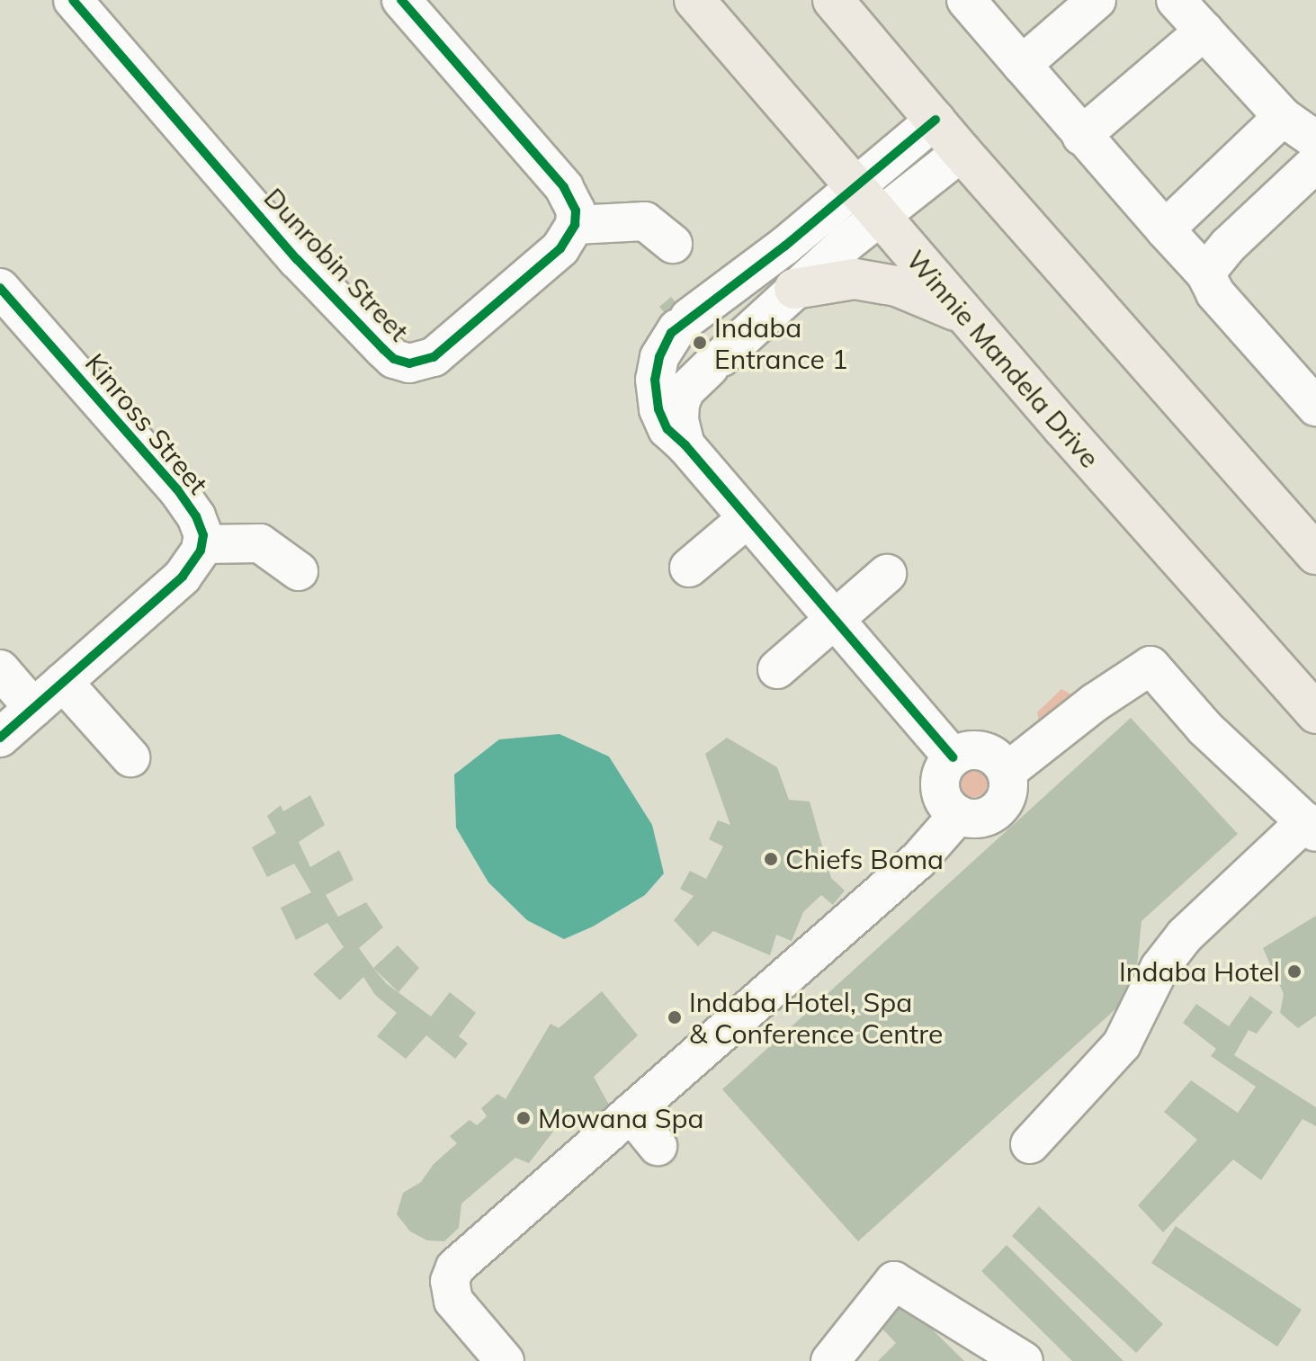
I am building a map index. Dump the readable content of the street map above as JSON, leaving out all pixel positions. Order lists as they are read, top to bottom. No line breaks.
{"streets":{"main road":["Winnie Mandela Drive"],"street":["Dunrobin Street","Kinross Street"]},"places":["Indaba Entrance 1","Chiefs Boma","Indaba Hotel","Indaba Hotel, Spa & Conference Centre","Mowana Spa"]}
